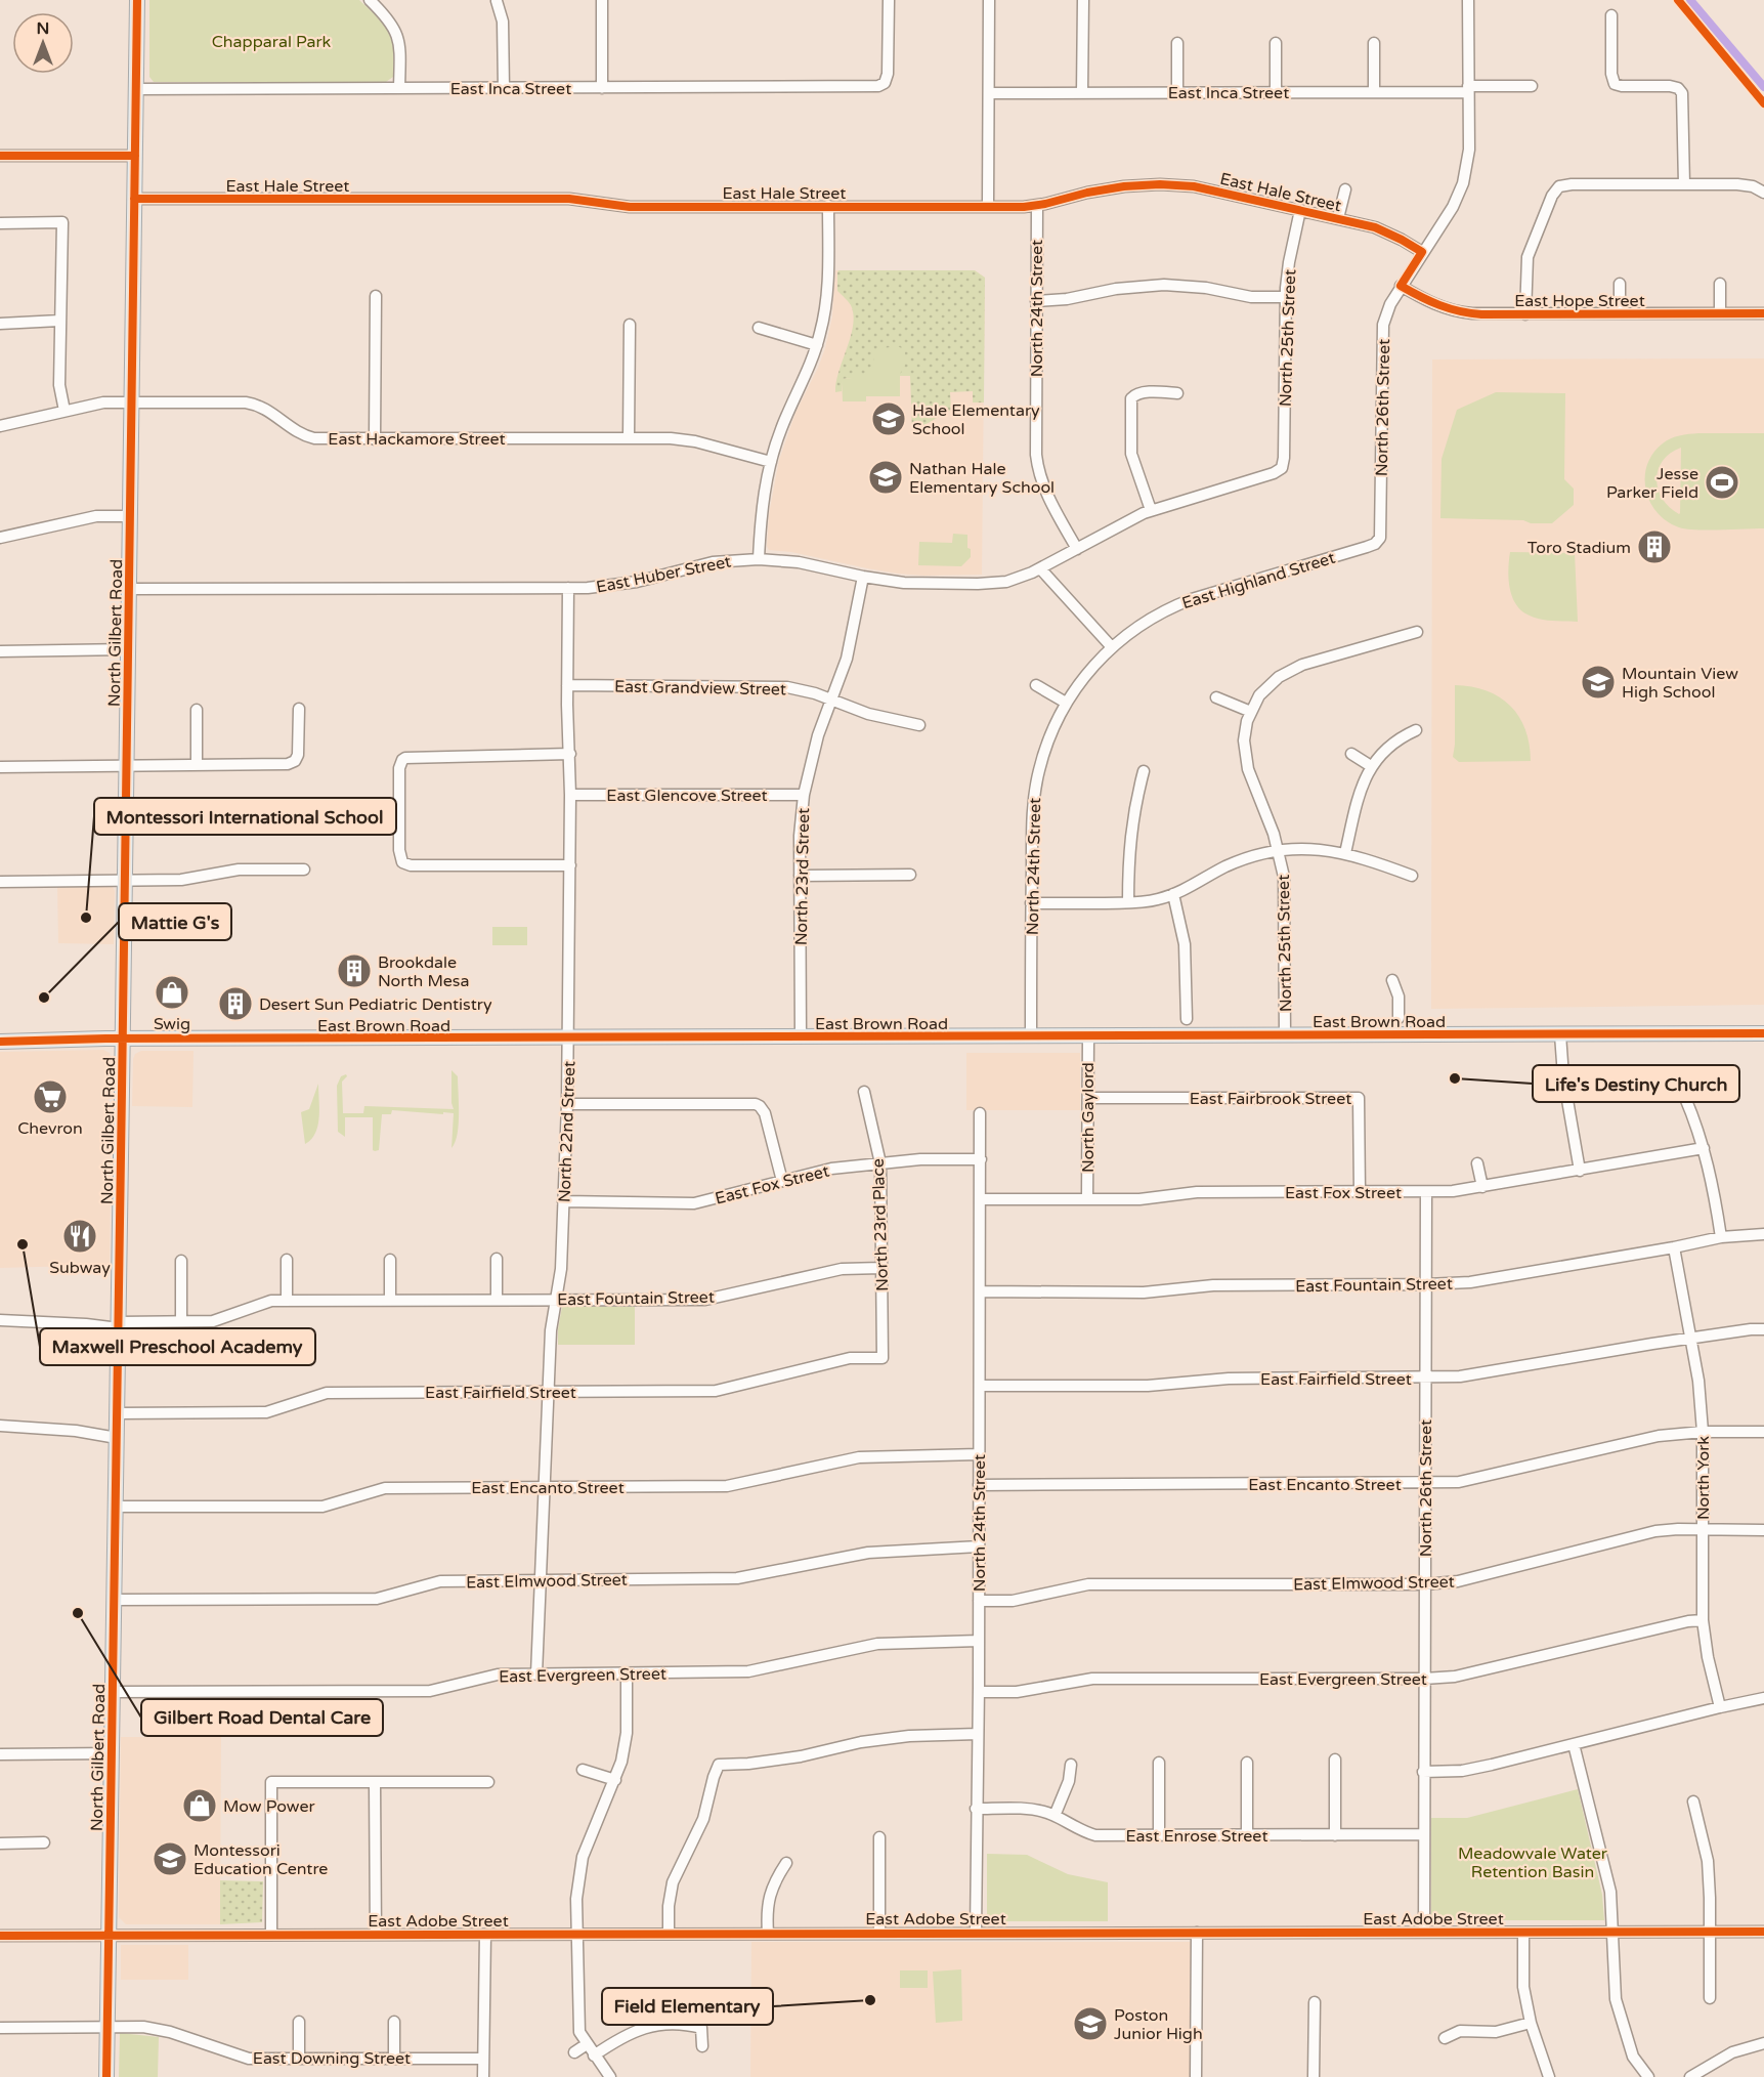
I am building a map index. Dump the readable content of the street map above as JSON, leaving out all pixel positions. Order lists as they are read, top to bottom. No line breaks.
{"streets":{"main road":["North Gilbert Road","East Brown Road"],"street":["East Inca Street","East Hale Street","East Hope Street","North 24th Street","North 25th Street","North 26th Street","East Hackamore Street","East Huber Street","East Highland Street","East Grandview Street","East Glencove Street","North 23rd Street","East Fairbrook Street","North Gaylord","North 22nd Street","East Fox Street","North 23rd Place","East Fountain Street","East Fairfield Street","North York","East Encanto Street","East Elmwood Street","East Evergreen Street","East Enrose Street","East Adobe Street","East Downing Street"]},"crossings":[["East Inca Street","North 26th Street"],["East Inca Street","North Gilbert Road"],["East Hale Street","North 24th Street"],["East Hale Street","North 25th Street"],["East Hale Street","North 26th Street"],["East Hale Street","North Gilbert Road"],["East Hope Street","North 26th Street"],["North 24th Street","East Huber Street"],["North 24th Street","East Highland Street"],["North 24th Street","East Brown Road"],["North 24th Street","East Fox Street"],["North 24th Street","East Fountain Street"],["North 24th Street","East Fairfield Street"],["North 24th Street","East Encanto Street"],["North 24th Street","East Elmwood Street"],["North 24th Street","East Evergreen Street"],["North 24th Street","East Enrose Street"],["North 24th Street","East Adobe Street"],["North 25th Street","East Huber Street"],["North 25th Street","East Brown Road"],["North 26th Street","East Highland Street"],["North 26th Street","East Fox Street"],["North 26th Street","East Fountain Street"],["North 26th Street","East Fairfield Street"],["North 26th Street","East Encanto Street"],["North 26th Street","East Elmwood Street"],["North 26th Street","East Evergreen Street"],["North 26th Street","East Enrose Street"],["North 26th Street","East Adobe Street"],["East Hackamore Street","North Gilbert Road"],["East Huber Street","North Gilbert Road"],["East Huber Street","North 23rd Street"],["East Huber Street","North 22nd Street"],["North Gilbert Road","East Brown Road"],["North Gilbert Road","East Fountain Street"],["North Gilbert Road","East Fairfield Street"],["North Gilbert Road","East Encanto Street"],["North Gilbert Road","East Elmwood Street"],["North Gilbert Road","East Evergreen Street"],["North Gilbert Road","East Adobe Street"],["North Gilbert Road","East Downing Street"],["East Grandview Street","North 23rd Street"],["East Grandview Street","North 22nd Street"],["East Glencove Street","North 23rd Street"],["East Glencove Street","North 22nd Street"],["North 23rd Street","East Brown Road"],["East Brown Road","North Gaylord"],["East Brown Road","North 22nd Street"],["East Fairbrook Street","North Gaylord"],["East Fairbrook Street","East Fox Street"],["North Gaylord","East Fox Street"],["North 22nd Street","East Fox Street"],["North 22nd Street","East Fountain Street"],["North 22nd Street","East Fairfield Street"],["North 22nd Street","East Encanto Street"],["North 22nd Street","East Elmwood Street"],["North 22nd Street","East Evergreen Street"],["East Fox Street","North 23rd Place"],["North 23rd Place","East Fountain Street"],["North 23rd Place","East Fairfield Street"],["East Fountain Street","North York"],["East Fairfield Street","North York"],["North York","East Encanto Street"],["North York","East Elmwood Street"],["North York","East Evergreen Street"]],"parks":["Chapparal Park","Meadowvale Water Retention Basin"],"places":{"school or university":["Hale Elementary School","Nathan Hale Elementary School","Mountain View High School","Montessori Education Centre","Poston Junior High"],"sports":["Jesse Parker Field"],"building":["Toro Stadium","Brookdale North Mesa","Desert Sun Pediatric Dentistry"],"other":["Montessori International School","Mattie G's","Life's Destiny Church","Maxwell Preschool Academy","Gilbert Road Dental Care","Field Elementary"],"shop":["Swig","Mow Power"],"supermarket":["Chevron"],"restaurant":["Subway"]},"north":"top"}
